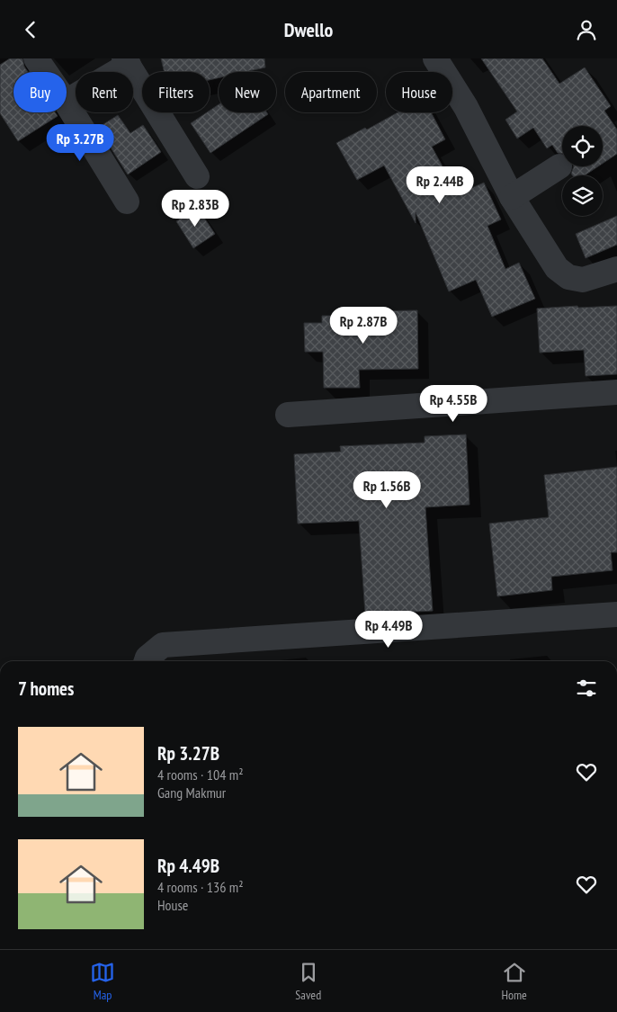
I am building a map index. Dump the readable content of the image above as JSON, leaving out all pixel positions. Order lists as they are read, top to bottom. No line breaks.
{"page":{"header":"Dwello","chip":["Buy","Rent","Filters","New","Apartment","House"],"price":["Rp 3.27B","Rp 2.44B","Rp 2.83B","Rp 2.87B","Rp 4.55B","Rp 1.56B","Rp 4.49B"],"heading":"7 homes","list":[{"name":"Rp 3.27B","note":"4 rooms · 104 m² · Gang Makmur"},{"name":"Rp 4.49B","note":"4 rooms · 136 m² · House"}],"tabs":["Map","Saved","Home"]}}
